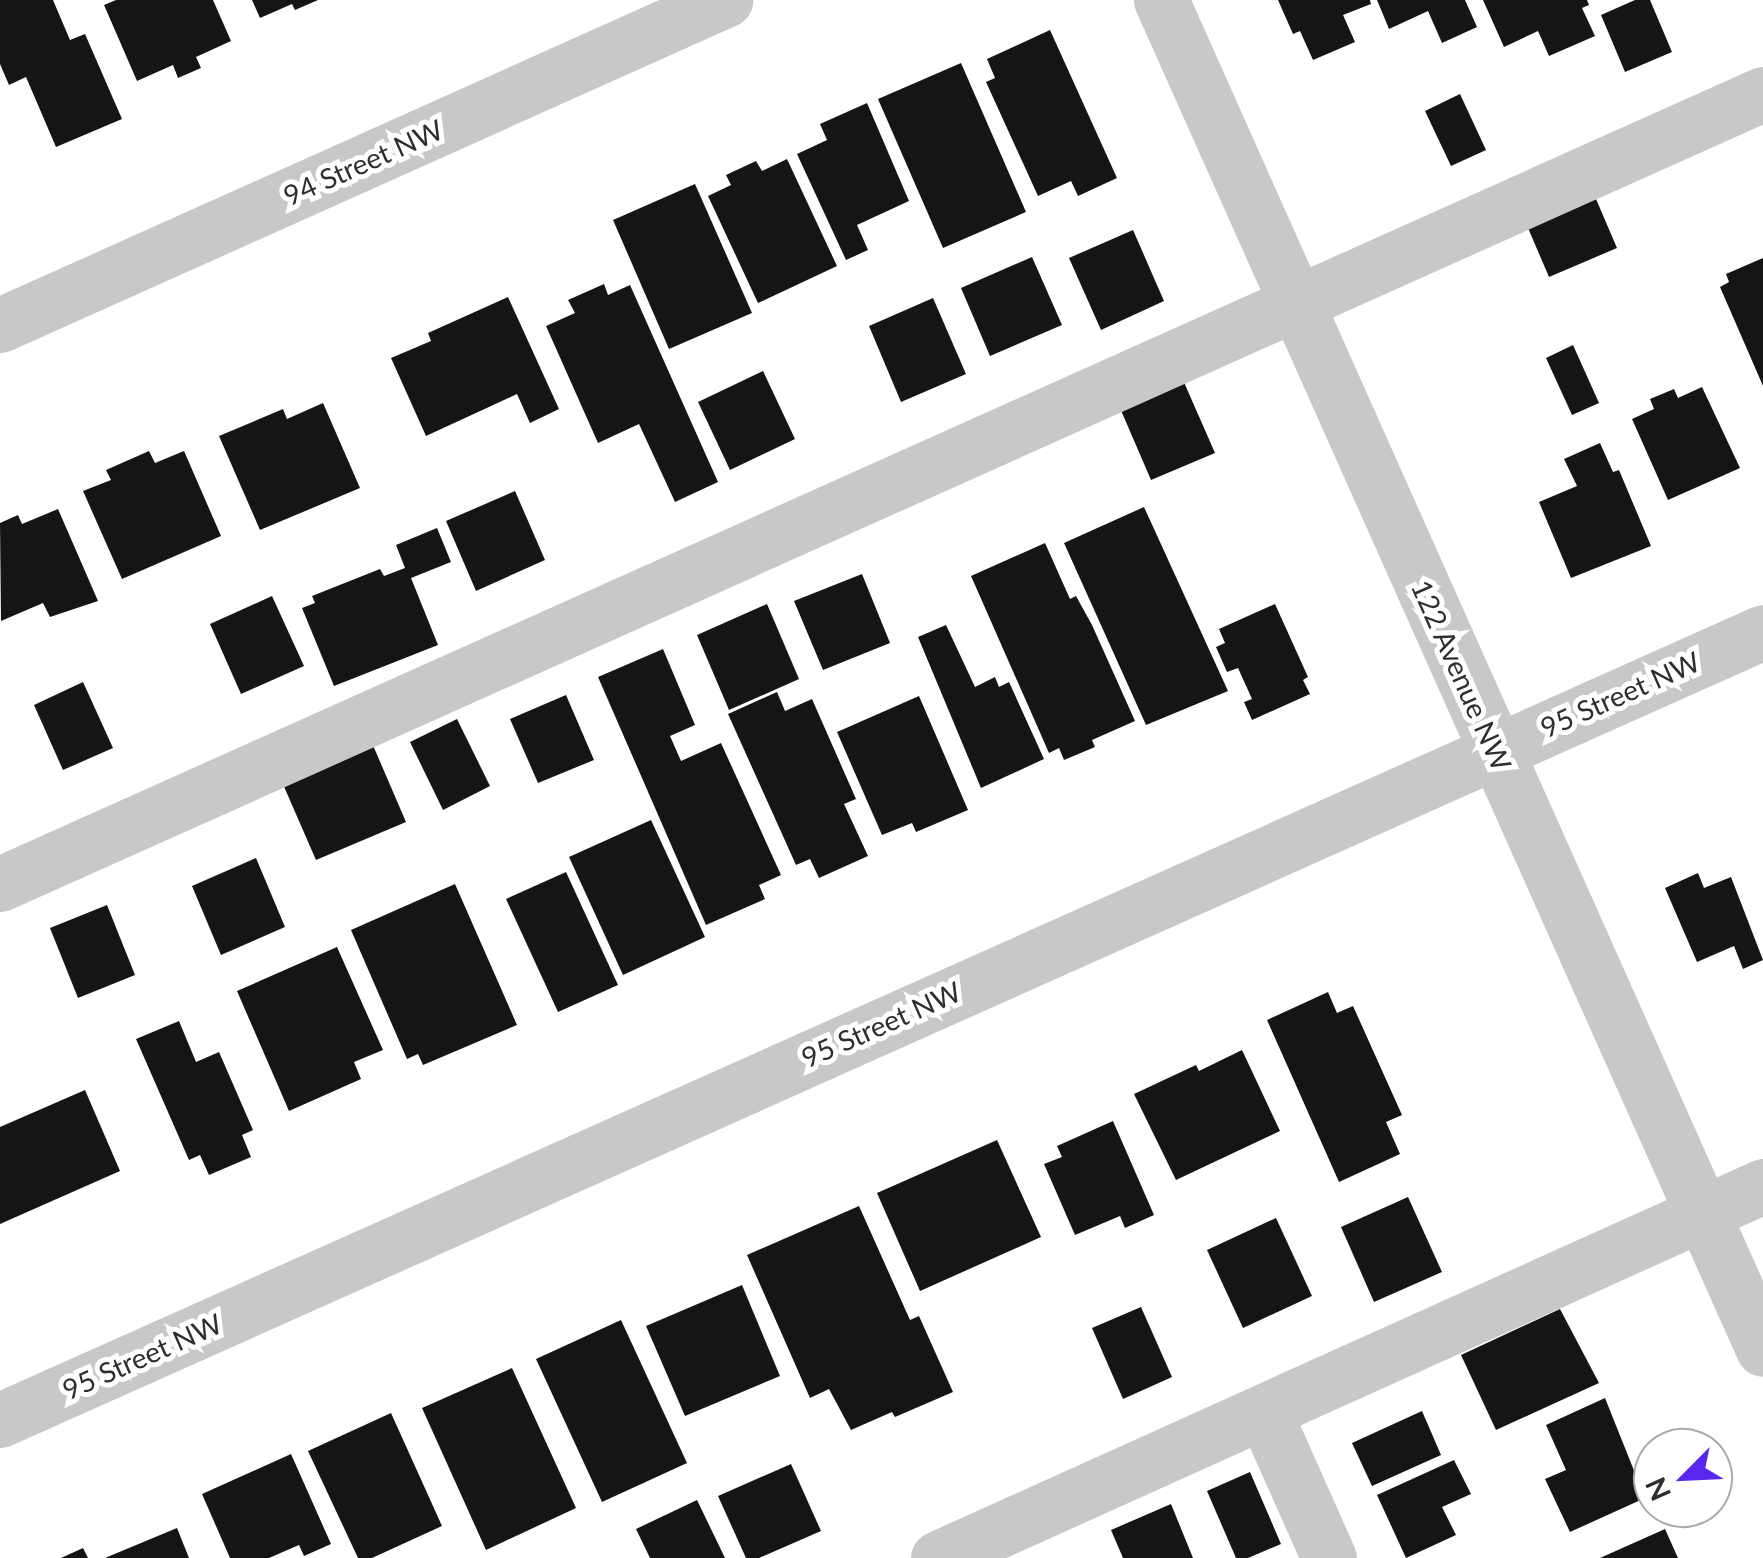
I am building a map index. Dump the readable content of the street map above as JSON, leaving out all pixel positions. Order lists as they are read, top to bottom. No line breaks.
{"streets":{"street":["94 Street NW","122 Avenue NW","95 Street NW"]},"crossings":[["122 Avenue NW","95 Street NW"]],"north":"bottom left"}
